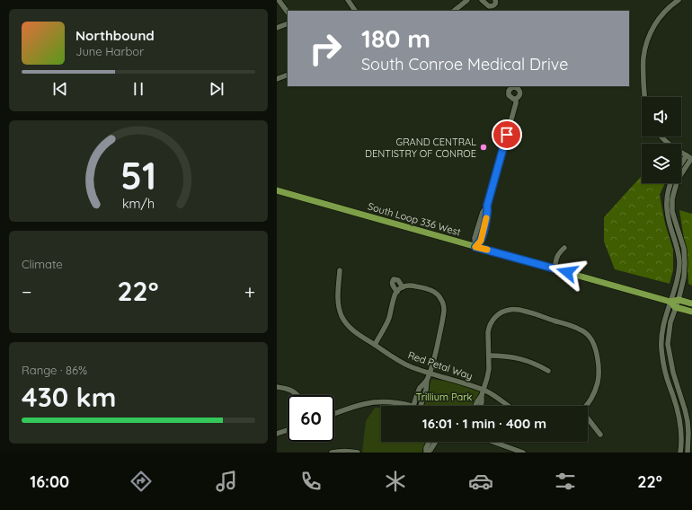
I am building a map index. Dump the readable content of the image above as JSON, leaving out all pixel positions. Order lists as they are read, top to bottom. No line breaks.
{"streets":{"main road":["South Loop 336 West"],"street":["Red Petal Way"]},"parks":["Trillium Park"],"places":["GRAND CENTRAL DENTISTRY OF CONROE"],"page":{"turn":["180 m","South Conroe Medical Drive"],"song":["Northbound","June Harbor"],"tile":["Climate",["Range · 86%","430 km"]],"heat":["−","22°","+"],"limit":"60","trip":"16:01 · 1 min · 400 m","tabs":["16:00","22°"],"gauge":["51","km/h"]}}
